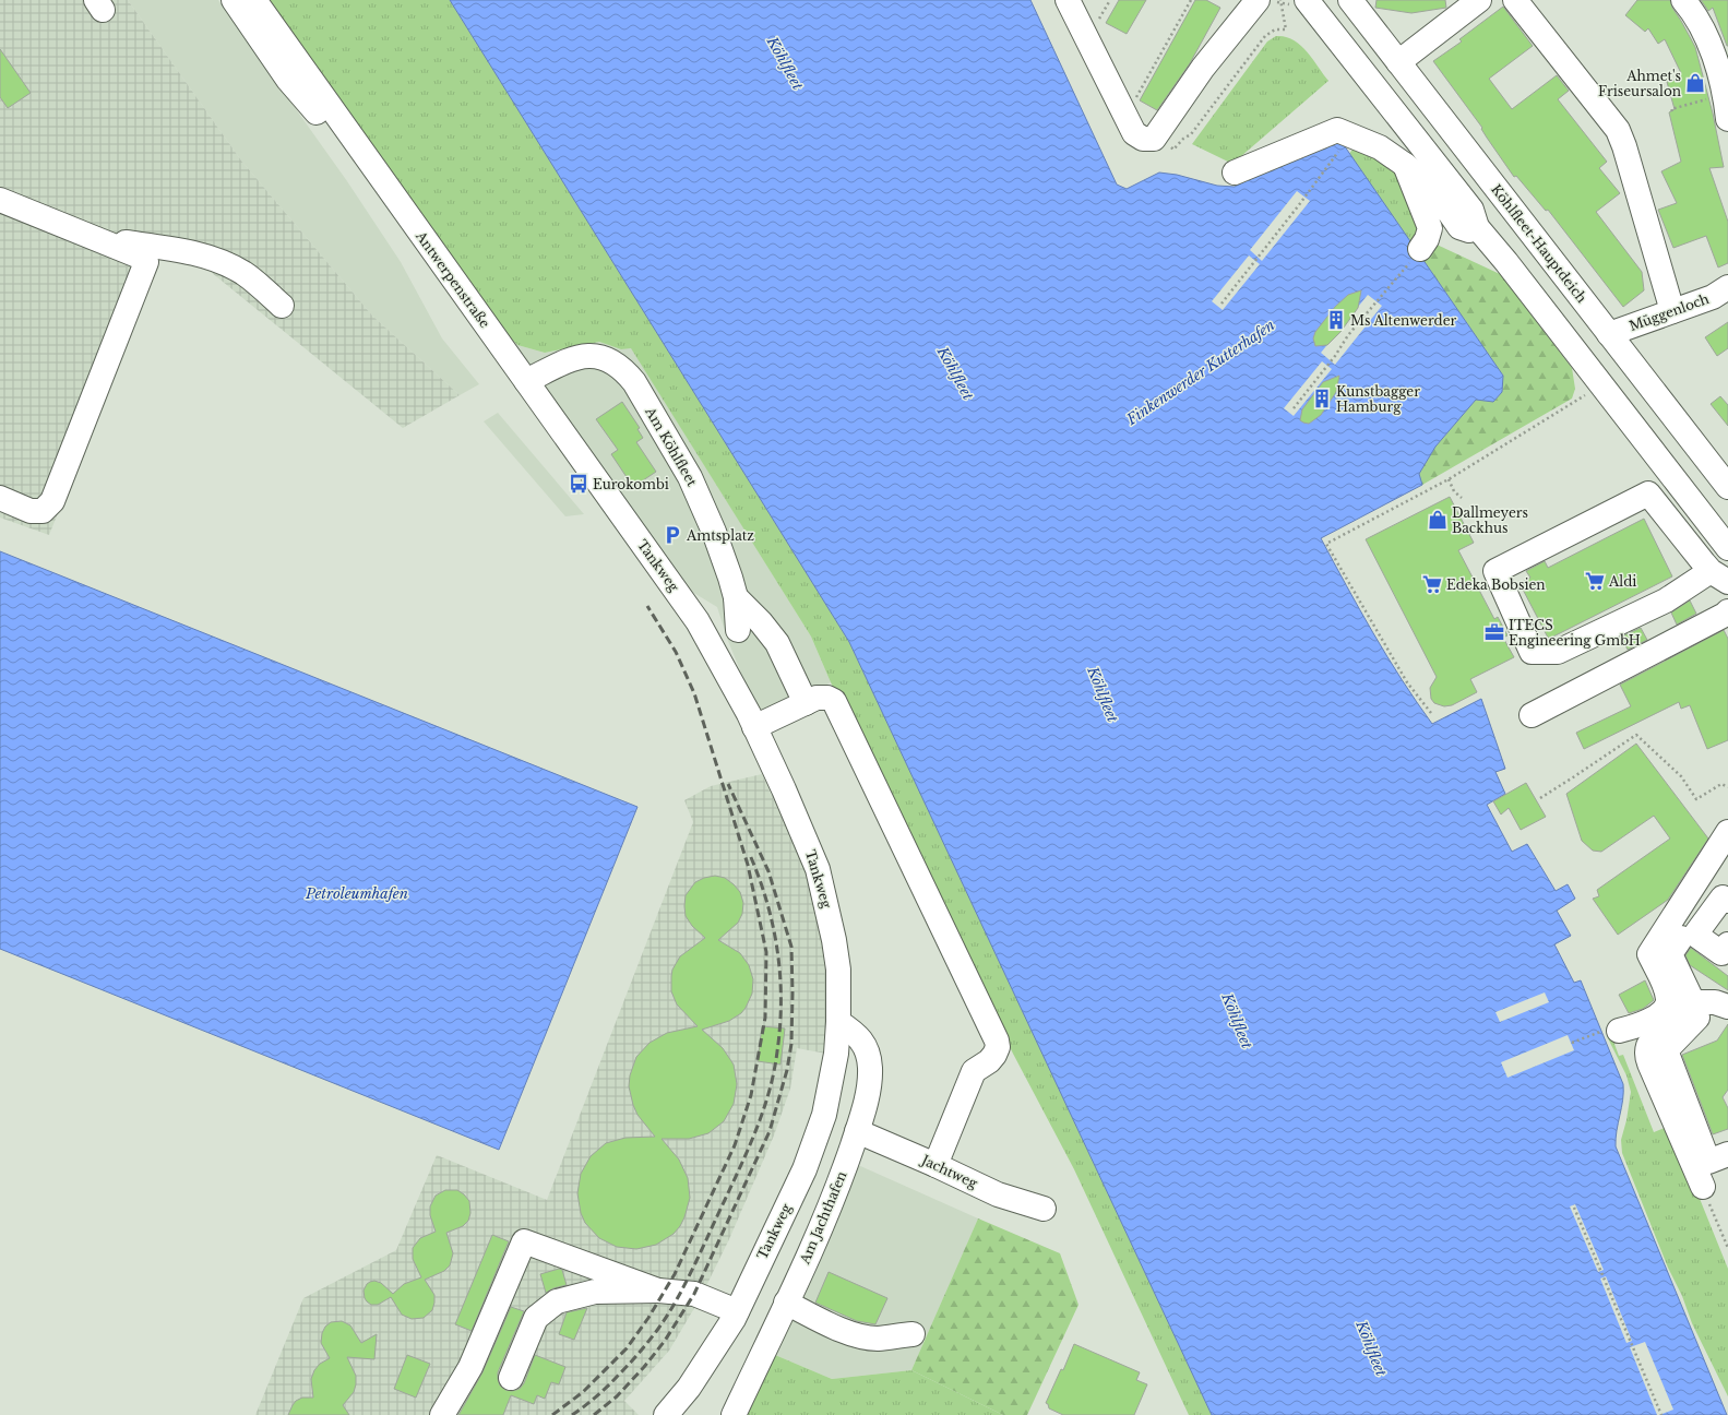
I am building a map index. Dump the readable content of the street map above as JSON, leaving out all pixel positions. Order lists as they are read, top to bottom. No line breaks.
{"streets":{"street":["Köhlfleet-Hauptdeich","Antwerpenstraße","Müggenloch","Am Köhlfleet","Tankweg","Jachtweg","Am Jachthafen"]},"crossings":[["Köhlfleet-Hauptdeich","Müggenloch"],["Antwerpenstraße","Am Köhlfleet"],["Antwerpenstraße","Tankweg"],["Am Köhlfleet","Tankweg"],["Tankweg","Am Jachthafen"],["Jachtweg","Am Jachthafen"]],"water":["Köhlfleet","Finkenwerder Kutterhafen","Petroleumhafen"],"places":{"shop":["Ahmet's Friseursalon","Dallmeyers Backhus"],"building":["Ms Altenwerder","Kunstbagger Hamburg"],"bus stop":["Eurokombi"],"parking":["Amtsplatz"],"supermarket":["Aldi","Edeka Bobsien"],"office":["ITECS Engineering GmbH"]}}
